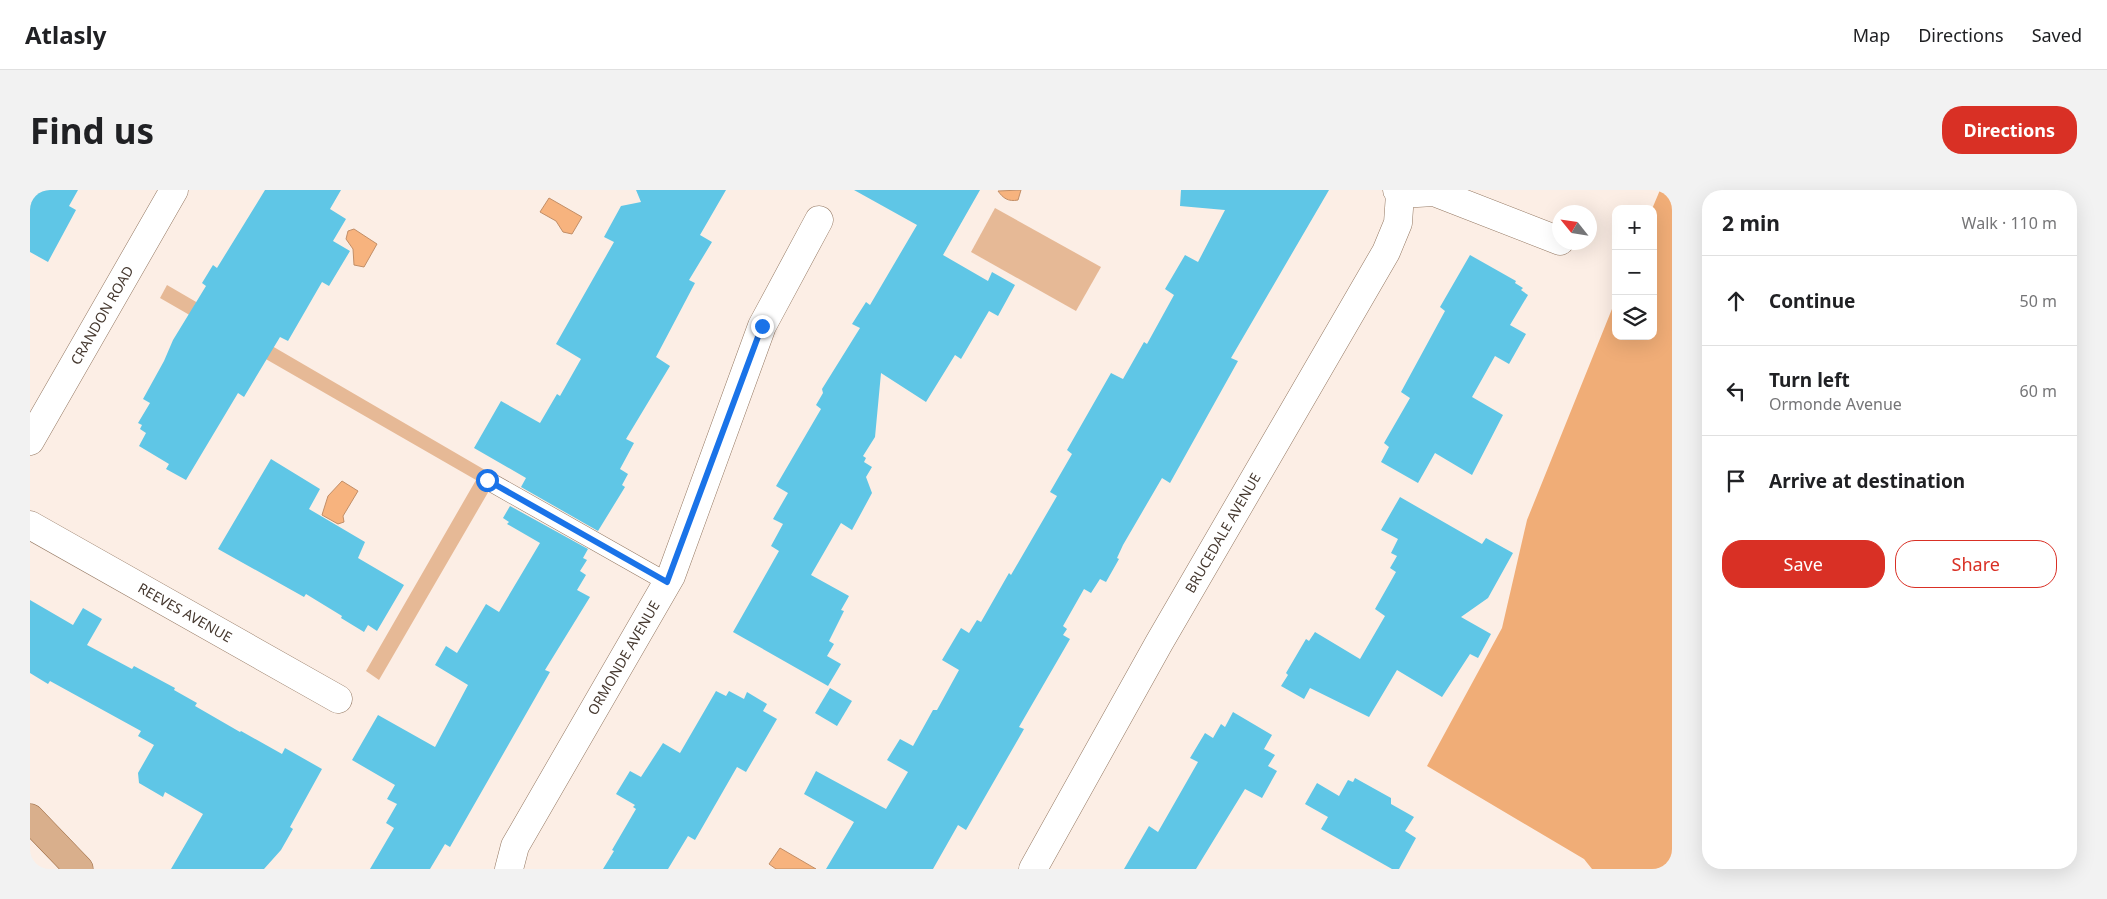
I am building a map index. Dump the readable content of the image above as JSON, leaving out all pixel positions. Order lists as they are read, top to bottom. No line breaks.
{"streets":{"street":["CRANDON ROAD","BRUCEDALE AVENUE","REEVES AVENUE","ORMONDE AVENUE"]},"north":"top left","page":{"header":"Atlasly","nav":["Map","Directions","Saved"],"buttons":["Directions",["Save","Share"]],"title":"Find us","heading":["2 min","Walk · 110 m"],"map_buttons":["+","−"],"list":[["Continue","50 m"],["Turn left","Ormonde Avenue","60 m"],"Arrive at destination"]}}
